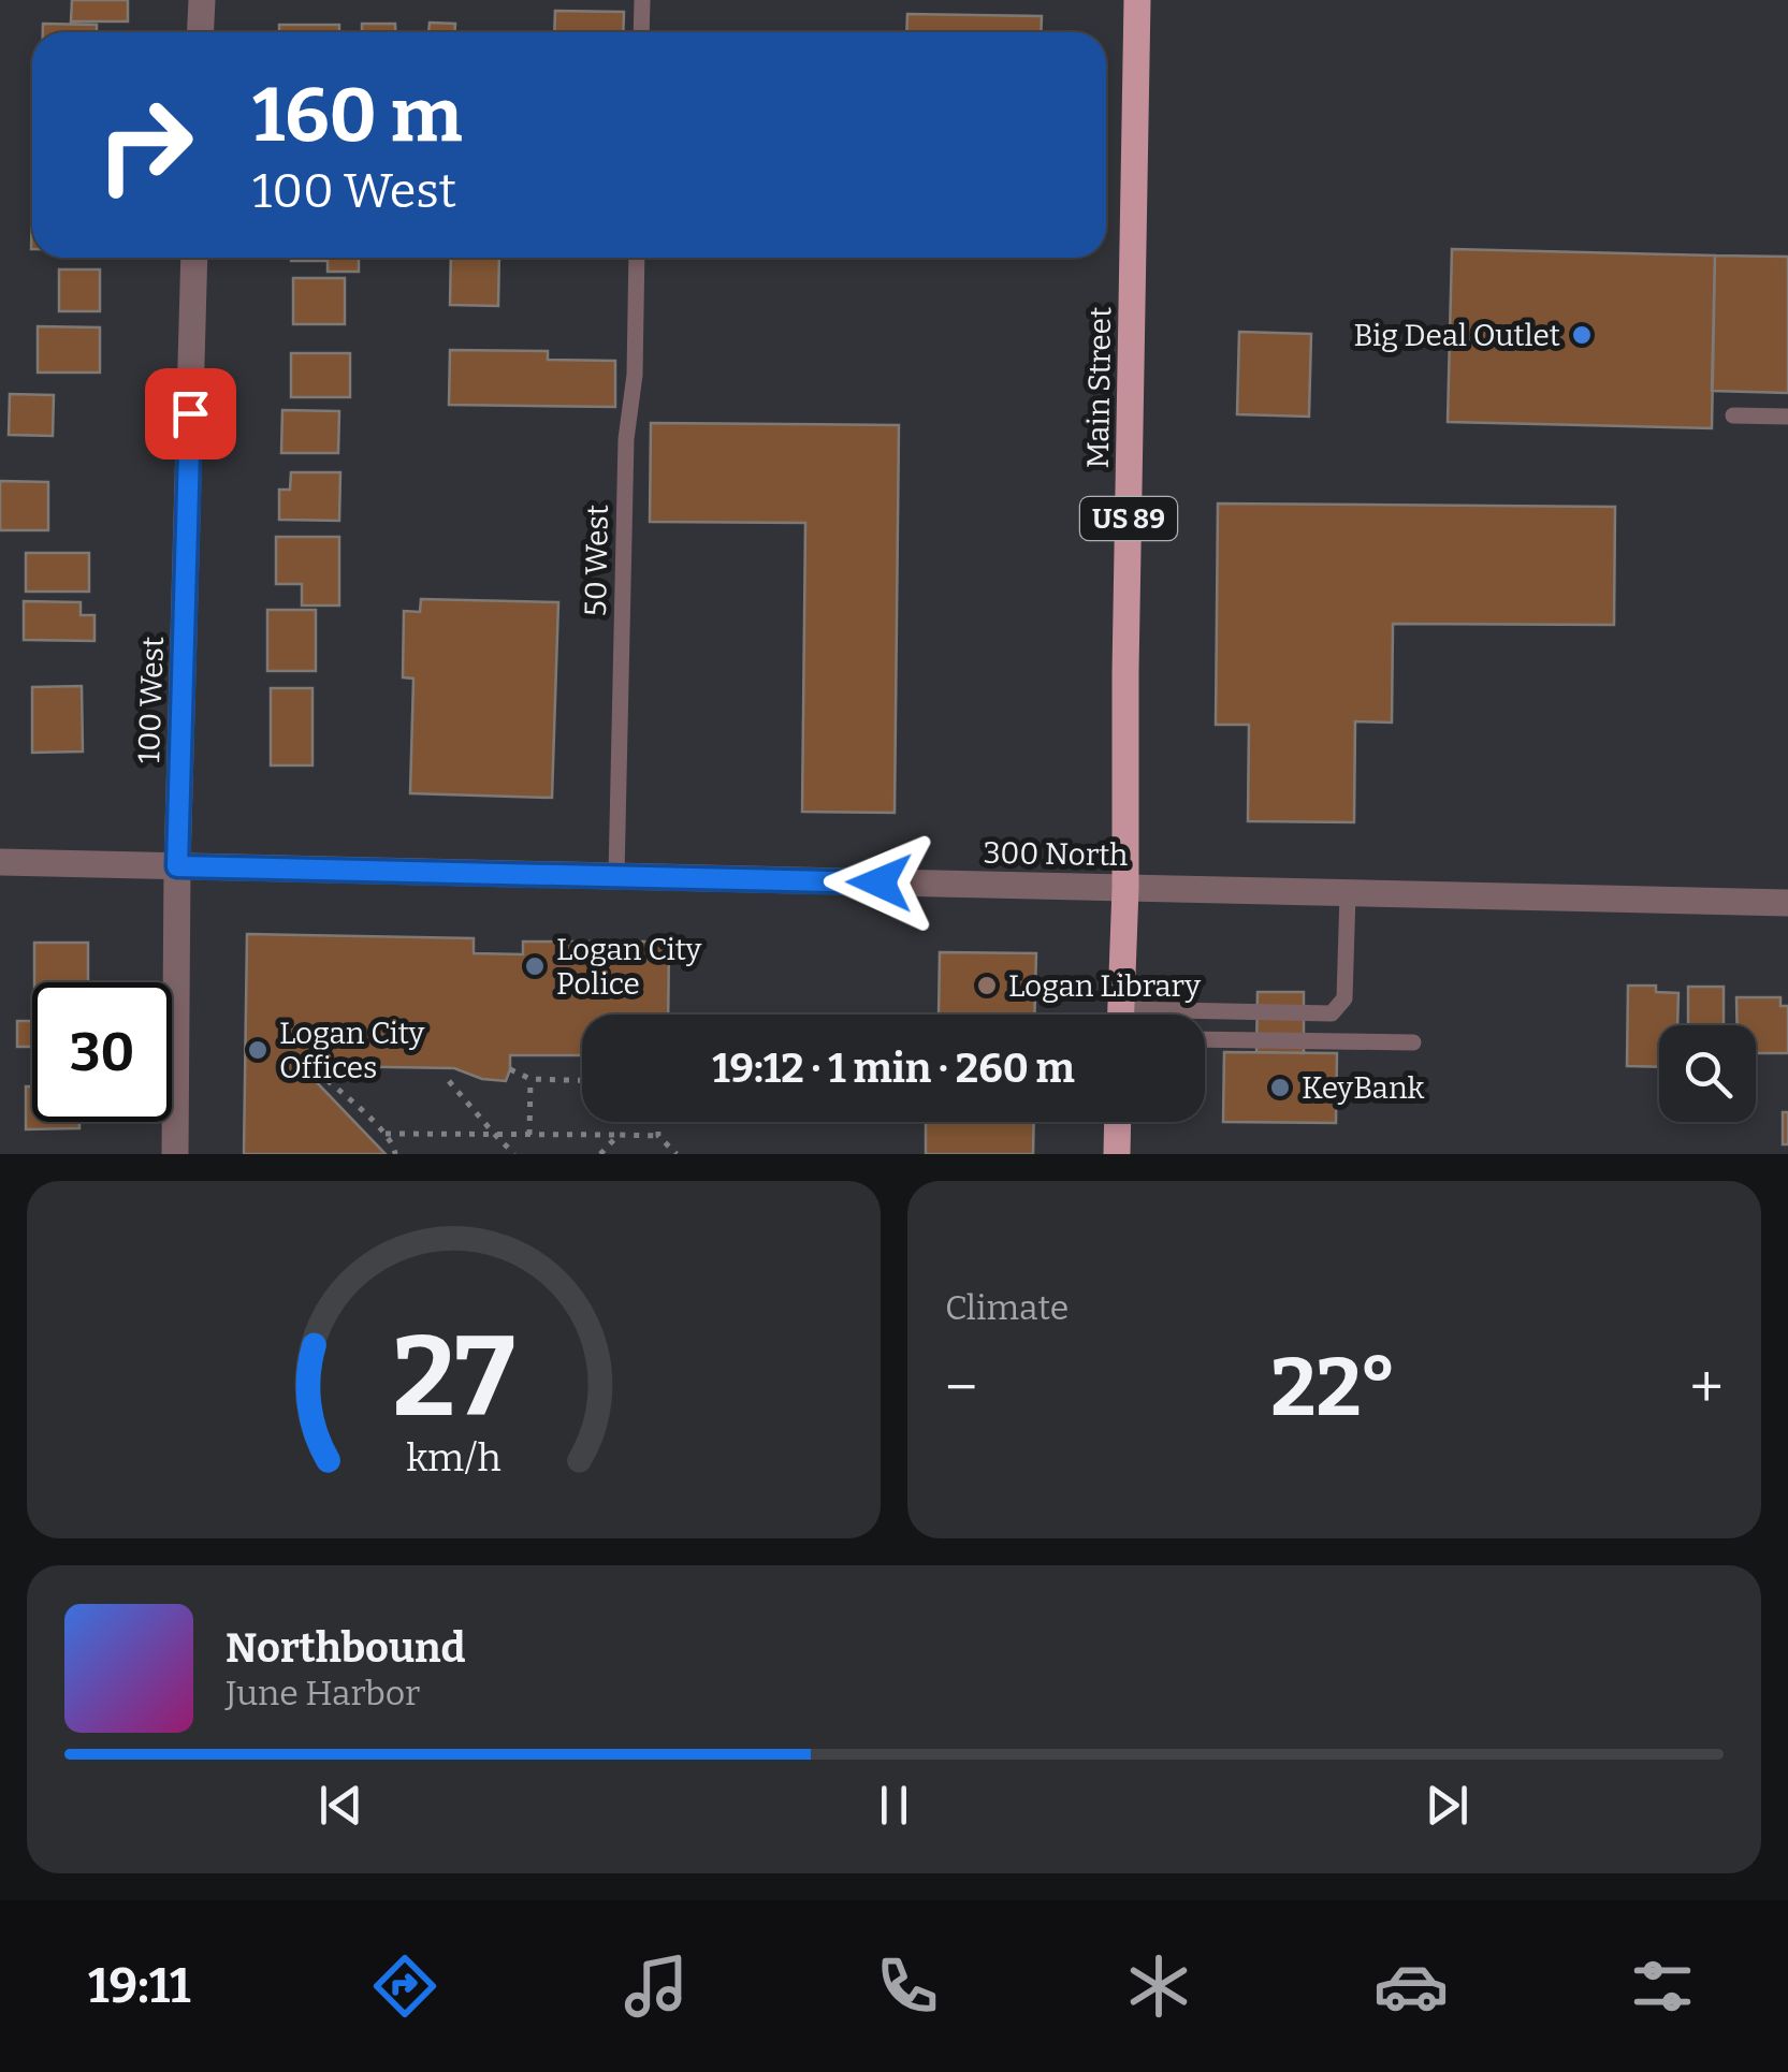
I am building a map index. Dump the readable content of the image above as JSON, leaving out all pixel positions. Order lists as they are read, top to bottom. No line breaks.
{"streets":{"main road":["Main Street","US 89"],"street":["100 West","300 North"],"lane":["50 West"]},"crossings":[["Main Street","300 North"],["50 West","300 North"],["100 West","300 North"]],"places":["Big Deal Outlet","Logan City Police","Logan Library","Logan City Offices","KeyBank"],"page":{"turn":["160 m","100 West"],"limit":"30","trip":"19:12 · 1 min · 260 m","tile":"Climate","heat":["−","22°","+"],"song":["Northbound","June Harbor"],"tabs":"19:11","gauge":["27","km/h"]}}
